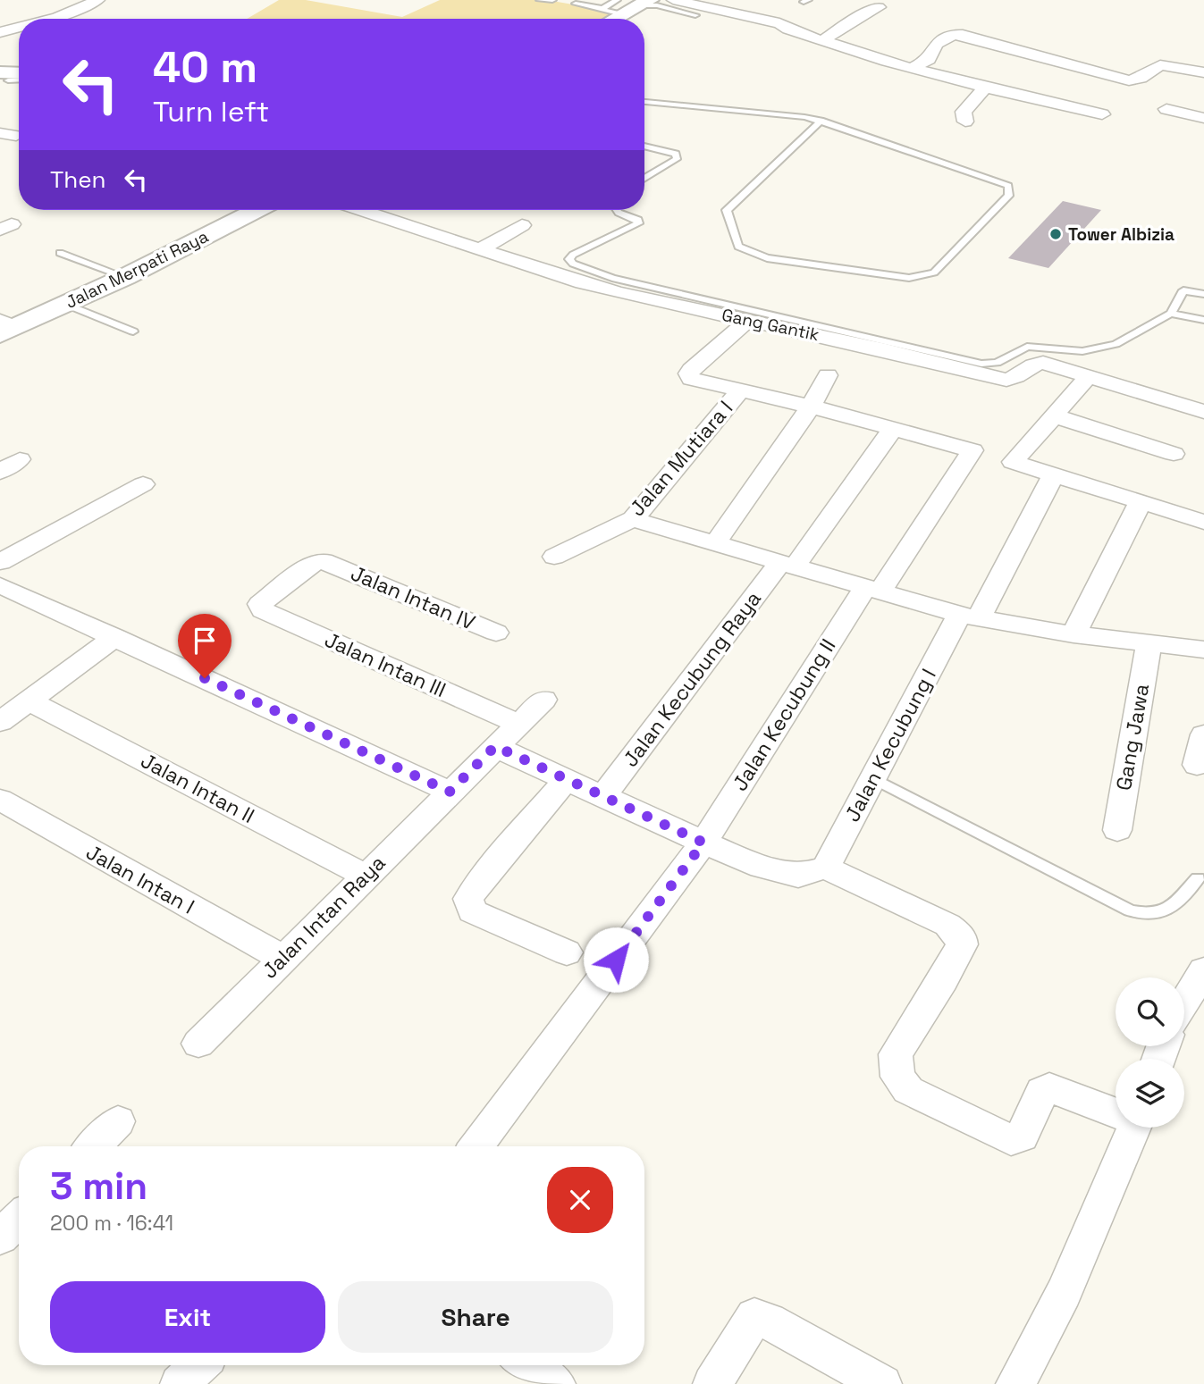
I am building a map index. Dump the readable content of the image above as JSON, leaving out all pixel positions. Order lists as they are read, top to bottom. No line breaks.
{"streets":{"main road":["Jalan Merpati Raya"],"street":["Gang Gantik","Jalan Mutiara I","Jalan Intan IV","Jalan Intan III","Jalan Kecubung Raya","Jalan Kecubung II","Gang Jawa","Jalan Kecubung I","Jalan Intan II","Jalan Intan I","Jalan Intan Raya"]},"crossings":[["Jalan Intan IV","Jalan Intan III"],["Jalan Intan III","Jalan Intan Raya"],["Jalan Intan II","Jalan Intan Raya"],["Jalan Intan I","Jalan Intan Raya"]],"places":["Tower Albizia"],"page":{"turn":["40 m","Turn left"],"then":"Then","heading":["3 min","200 m · 16:41"],"buttons":["Exit","Share"]}}
